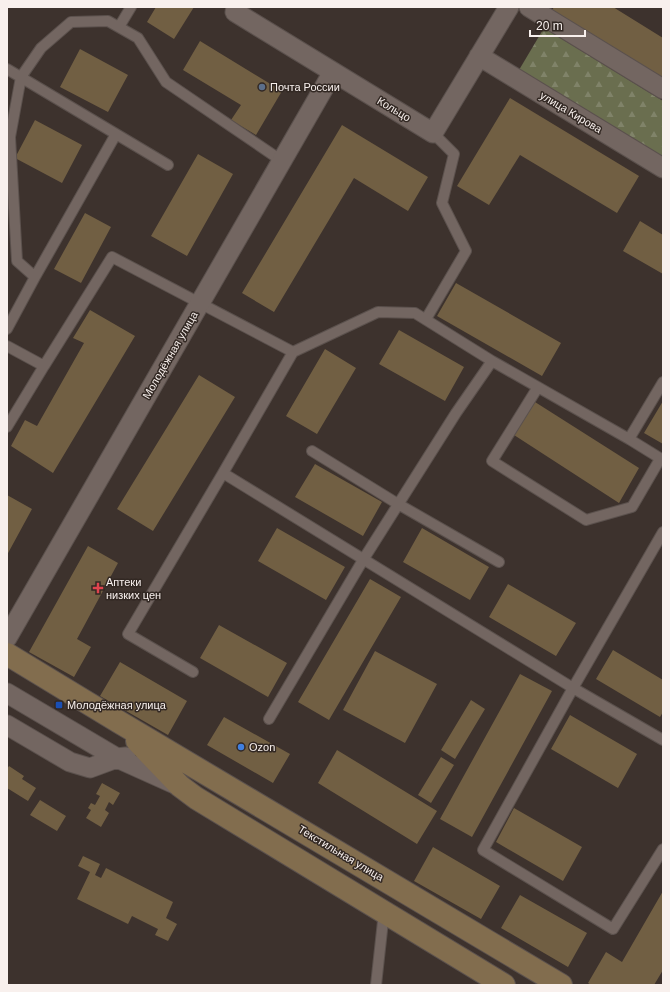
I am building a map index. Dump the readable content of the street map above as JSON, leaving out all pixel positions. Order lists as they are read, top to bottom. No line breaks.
{"streets":{"main road":["Текстильная улица"],"street":["Кольцо","улица Кирова","Молодёжная улица"]},"crossings":[["Кольцо","Молодёжная улица"]],"places":{"other":["Почта России","Ozon"],"health":["Аптеки низких цен"],"transit":["Молодёжная улица"]},"scale_bar":"20 m"}
